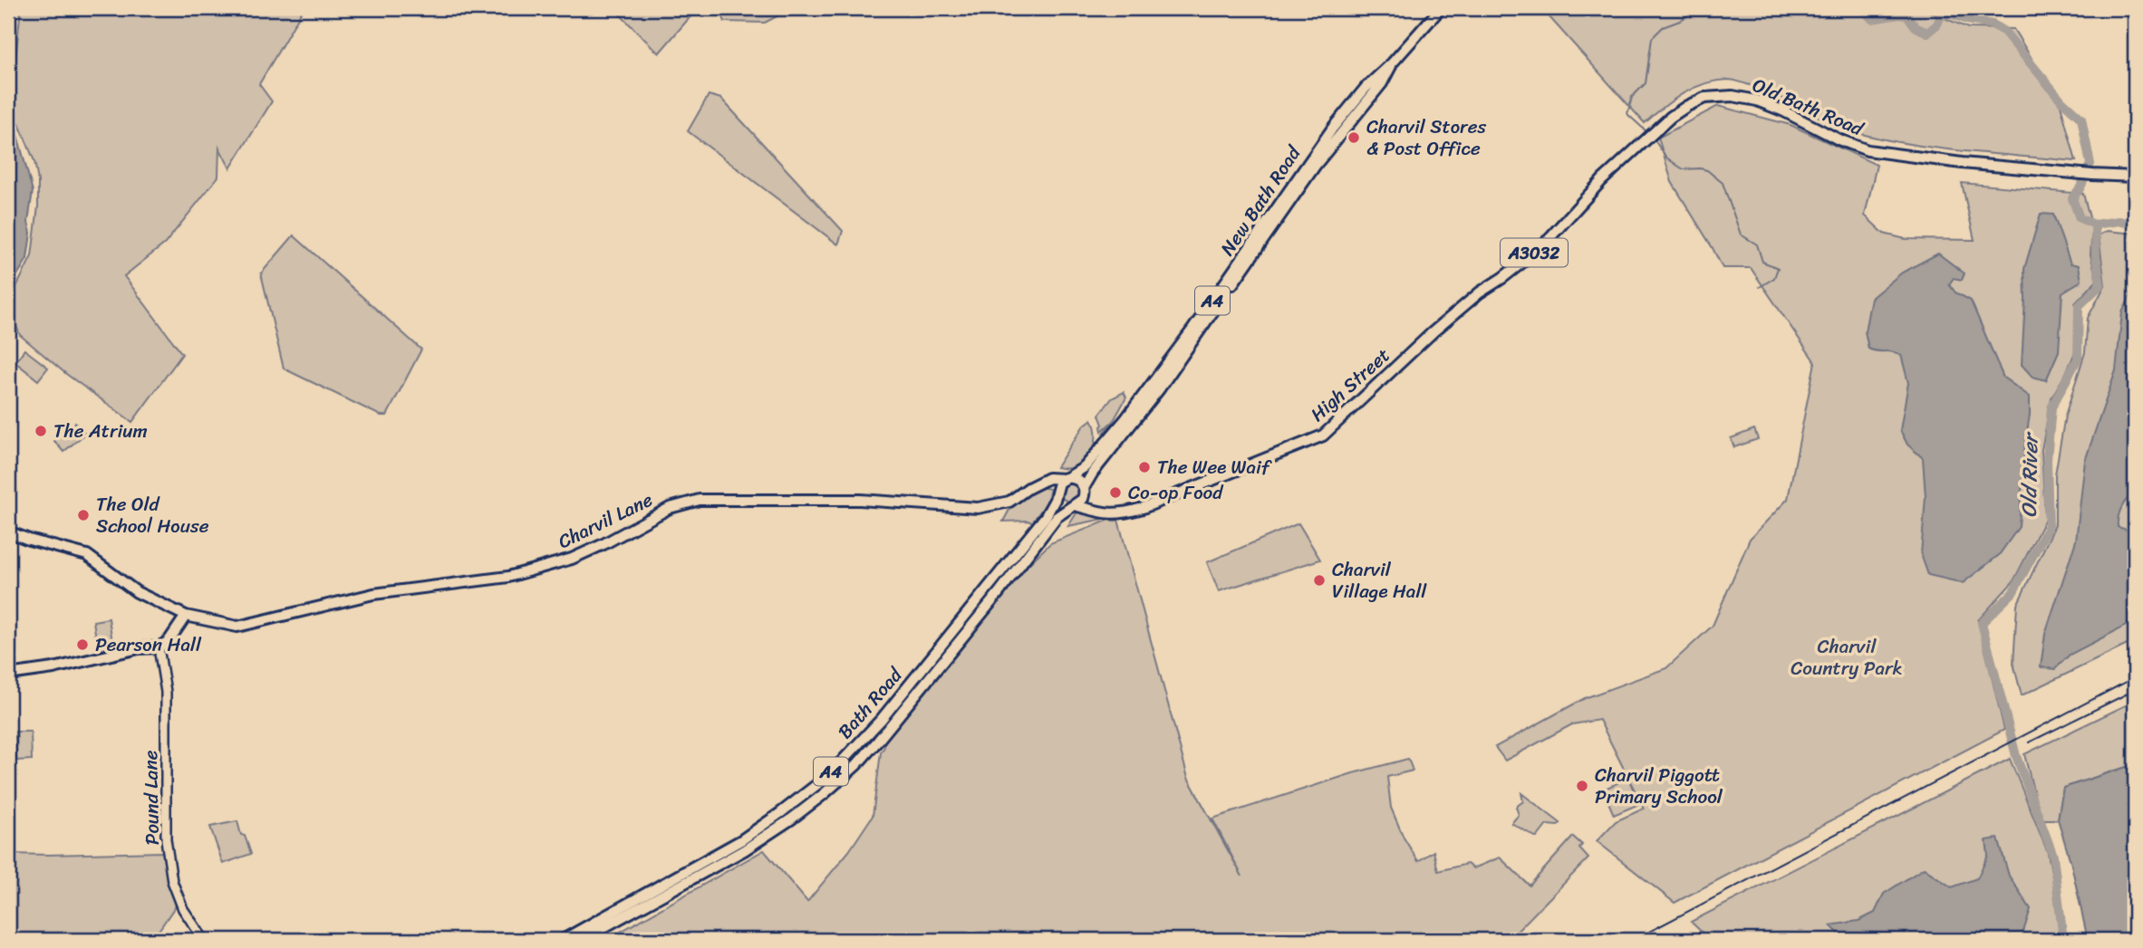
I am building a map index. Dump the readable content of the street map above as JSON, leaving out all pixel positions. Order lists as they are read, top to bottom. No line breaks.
{"streets":{"main road":["Old Bath Road","New Bath Road","A3032","A4","High Street","Charvil Lane","Bath Road"],"street":["Pound Lane"]},"crossings":[["Old Bath Road","High Street"],["New Bath Road","High Street"],["New Bath Road","Charvil Lane"],["New Bath Road","Bath Road"],["High Street","Charvil Lane"],["High Street","Bath Road"],["Charvil Lane","Bath Road"]],"water":["Old River"],"parks":["Charvil Country Park"],"places":["Charvil Stores & Post Office","The Atrium","The Wee Waif","Co-op Food","The Old School House","Charvil Village Hall","Pearson Hall","Charvil Piggott Primary School"]}
